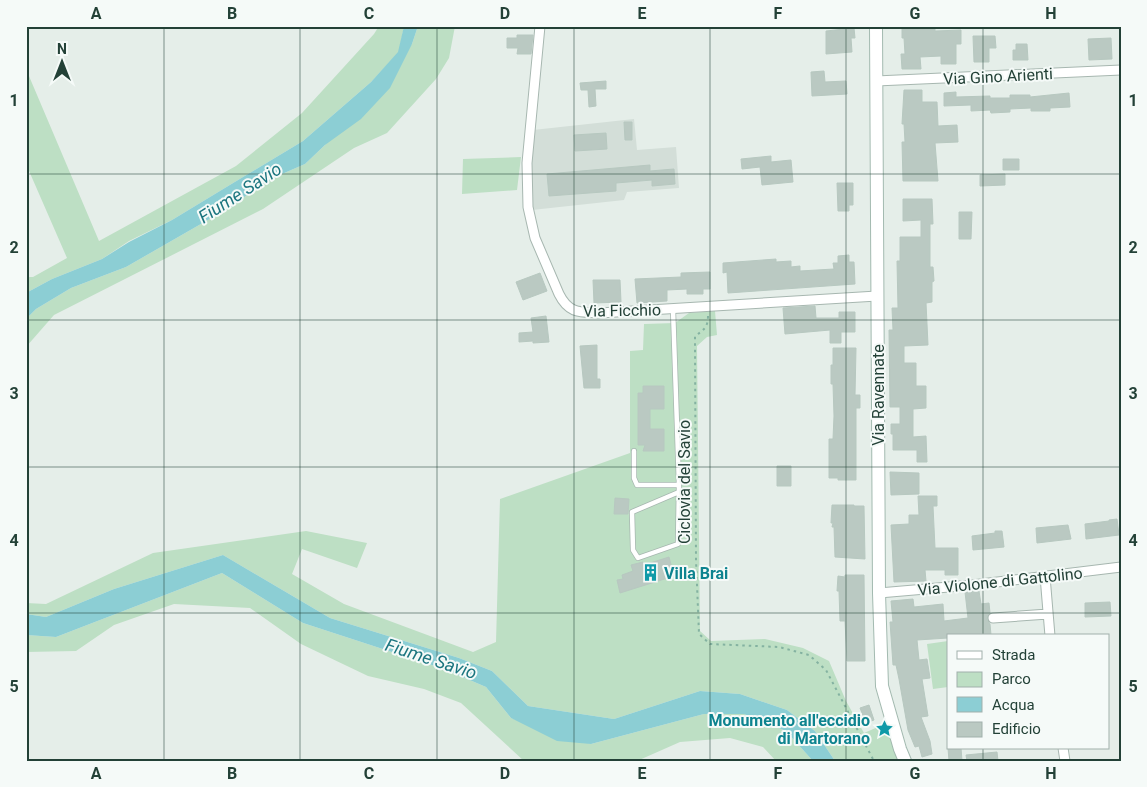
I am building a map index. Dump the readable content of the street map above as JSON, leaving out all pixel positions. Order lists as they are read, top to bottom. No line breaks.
{"streets":{"main road":["Via Ravennate"],"street":["Via Gino Arienti","Via Ficchio","Via Violone di Gattolino"],"path":["Ciclovia del Savio"]},"crossings":[["Via Gino Arienti","Via Ravennate"],["Via Ficchio","Via Ravennate"],["Via Ficchio","Ciclovia del Savio"],["Via Ravennate","Via Violone di Gattolino"]],"water":["Fiume Savio"],"places":{"building":["Villa Brai"],"place":["Monumento all'eccidio di Martorano"]},"legend":["Strada","Parco","Acqua","Edificio"],"north":"top","grid":{"columns":["A","B","C","D","E","F","G","H"],"rows":["1","2","3","4","5"]}}
